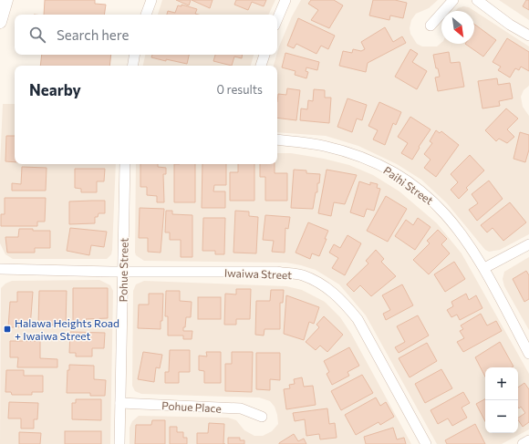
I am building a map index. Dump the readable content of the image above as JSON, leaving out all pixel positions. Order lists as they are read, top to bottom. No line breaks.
{"streets":{"street":["Paihi Street","Pohue Street","Iwaiwa Street","Pohue Place"]},"crossings":[["Pohue Street","Iwaiwa Street"],["Pohue Street","Pohue Place"]],"places":{"transit":["Halawa Heights Road + Iwaiwa Street"]},"north":"bottom right","page":{"search":"Search here","heading":["Nearby","0 results"],"map_buttons":["+","−"]}}
